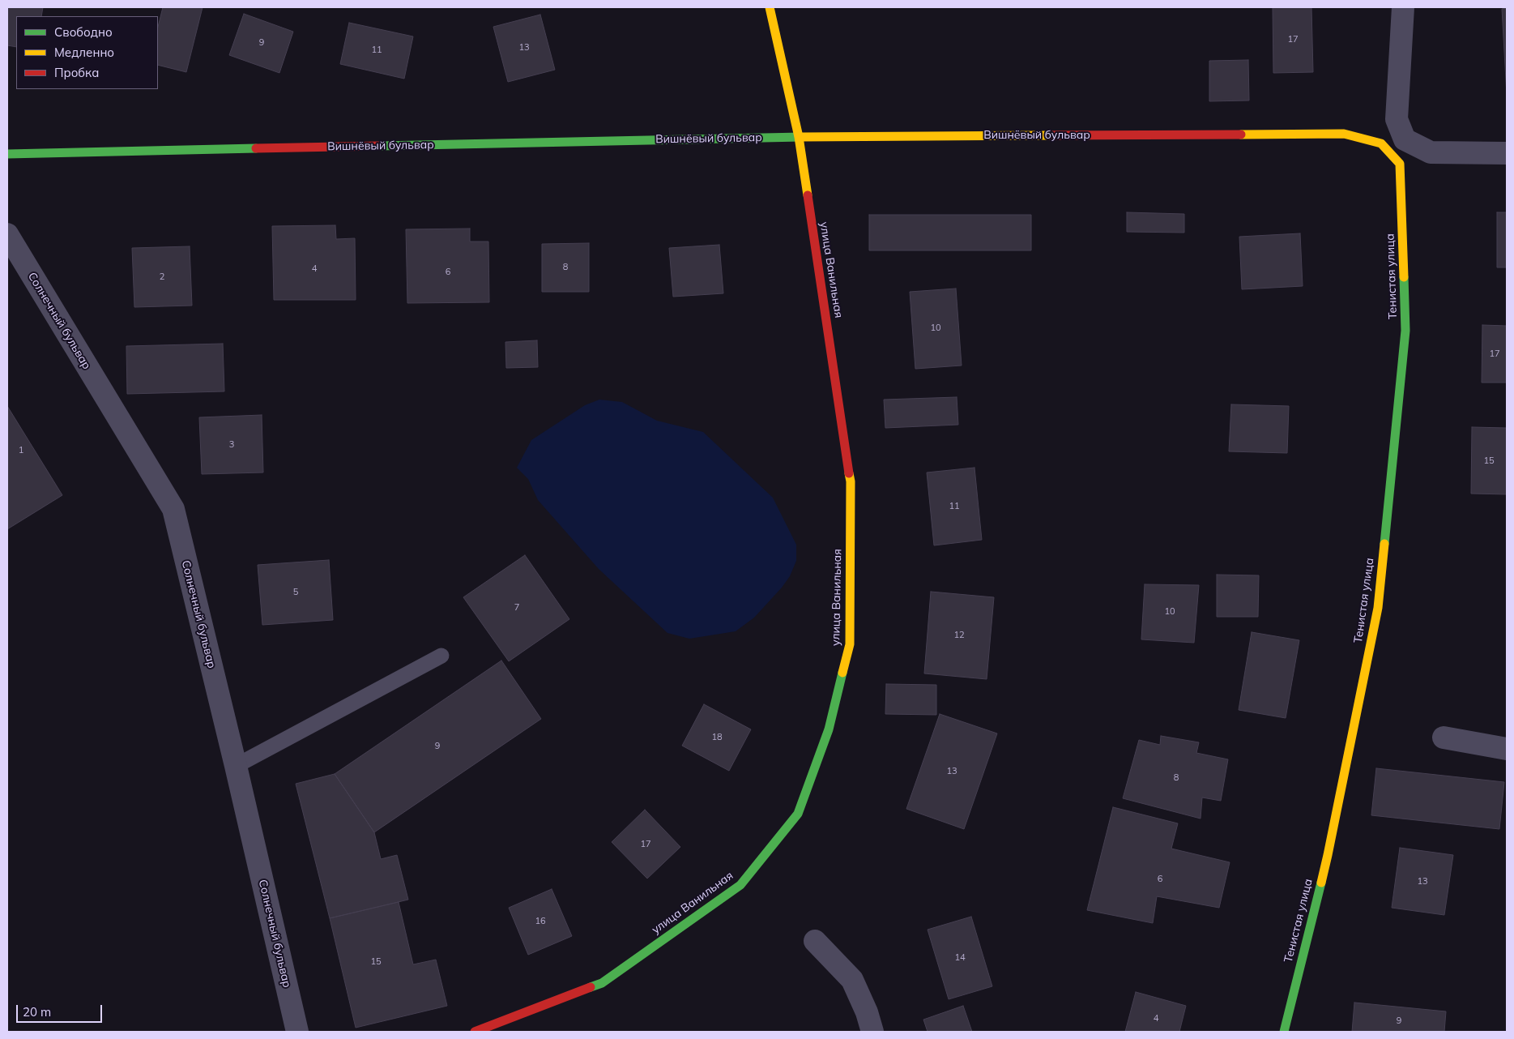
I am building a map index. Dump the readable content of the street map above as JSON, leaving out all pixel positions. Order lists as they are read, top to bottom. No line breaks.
{"streets":{"street":["Вишнёвый бульвар","улица Ванильная","Тенистая улица","Солнечный бульвар"]},"crossings":[["Вишнёвый бульвар","улица Ванильная"],["Вишнёвый бульвар","Тенистая улица"]],"house_numbers":["17","9","13","11","8","4","6","2","10","17","3","1","15","11","5","7","10","12","18","9","13","8","17","6","13","16","14","15","4","9"],"legend":["Свободно","Медленно","Пробка"],"scale_bar":"20 m"}
